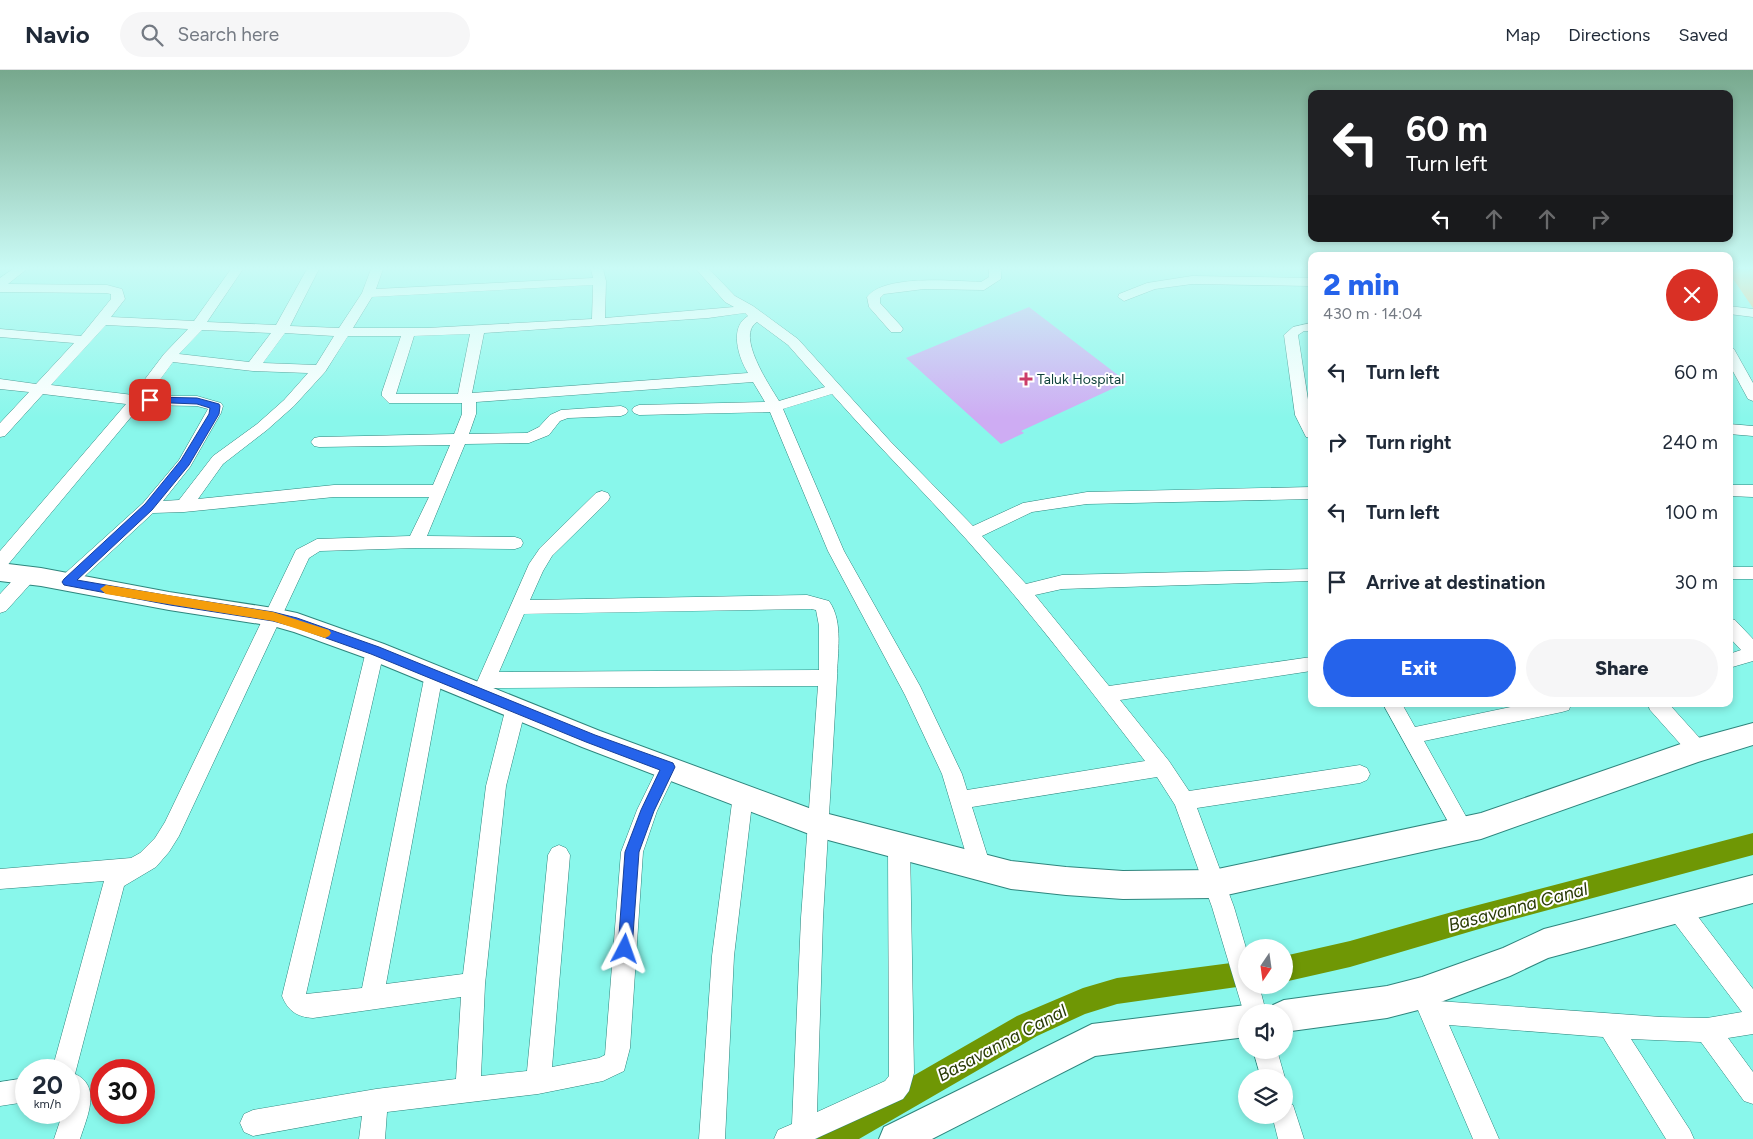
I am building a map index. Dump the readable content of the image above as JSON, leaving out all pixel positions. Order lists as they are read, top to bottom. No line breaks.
{"water":["Basavanna Canal"],"places":{"health":["Taluk Hospital"]},"north":"bottom","page":{"header":"Navio","search":"Search here","nav":["Map","Directions","Saved"],"turn":["60 m","Turn left"],"heading":["2 min","430 m · 14:04"],"list":[{"name":"Turn left","value":"60 m"},{"name":"Turn right","value":"240 m"},{"name":"Turn left","value":"100 m"},{"name":"Arrive at destination","value":"30 m"}],"buttons":["Exit","Share"],"speed":"20 km/h","limit":"30"}}
